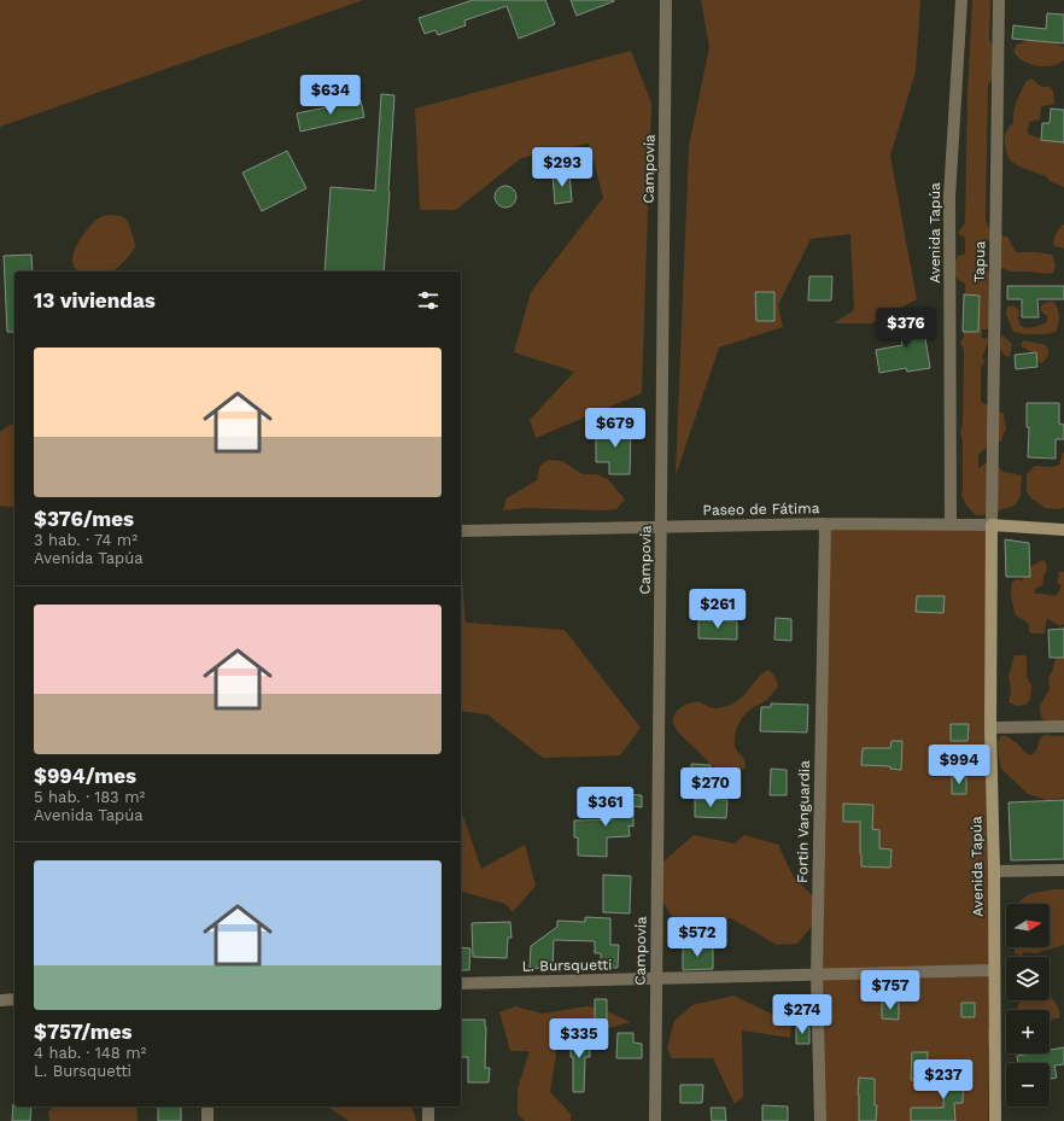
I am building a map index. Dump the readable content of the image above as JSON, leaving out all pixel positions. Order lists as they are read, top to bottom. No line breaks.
{"streets":{"street":["Campovía","Avenida Tapúa","Tapua","Paseo de Fátima","Fortin Vanguardia","L. Bursquetti"]},"crossings":[["Campovía","Paseo de Fátima"],["Campovía","L. Bursquetti"],["Avenida Tapúa","Tapua"],["Avenida Tapúa","Paseo de Fátima"],["Avenida Tapúa","L. Bursquetti"],["Tapua","Paseo de Fátima"],["Paseo de Fátima","Fortin Vanguardia"],["Fortin Vanguardia","L. Bursquetti"]],"north":"right","page":{"price":["$634","$293","$376","$679","$261","$994","$270","$361","$572","$757","$274","$335","$237"],"heading":"13 viviendas","list":[{"name":"$376/mes","note":"3 hab. · 74 m² · Avenida Tapúa"},{"name":"$994/mes","note":"5 hab. · 183 m² · Avenida Tapúa"},{"name":"$757/mes","note":"4 hab. · 148 m² · L. Bursquetti"}],"map_buttons":["+","−"]}}
